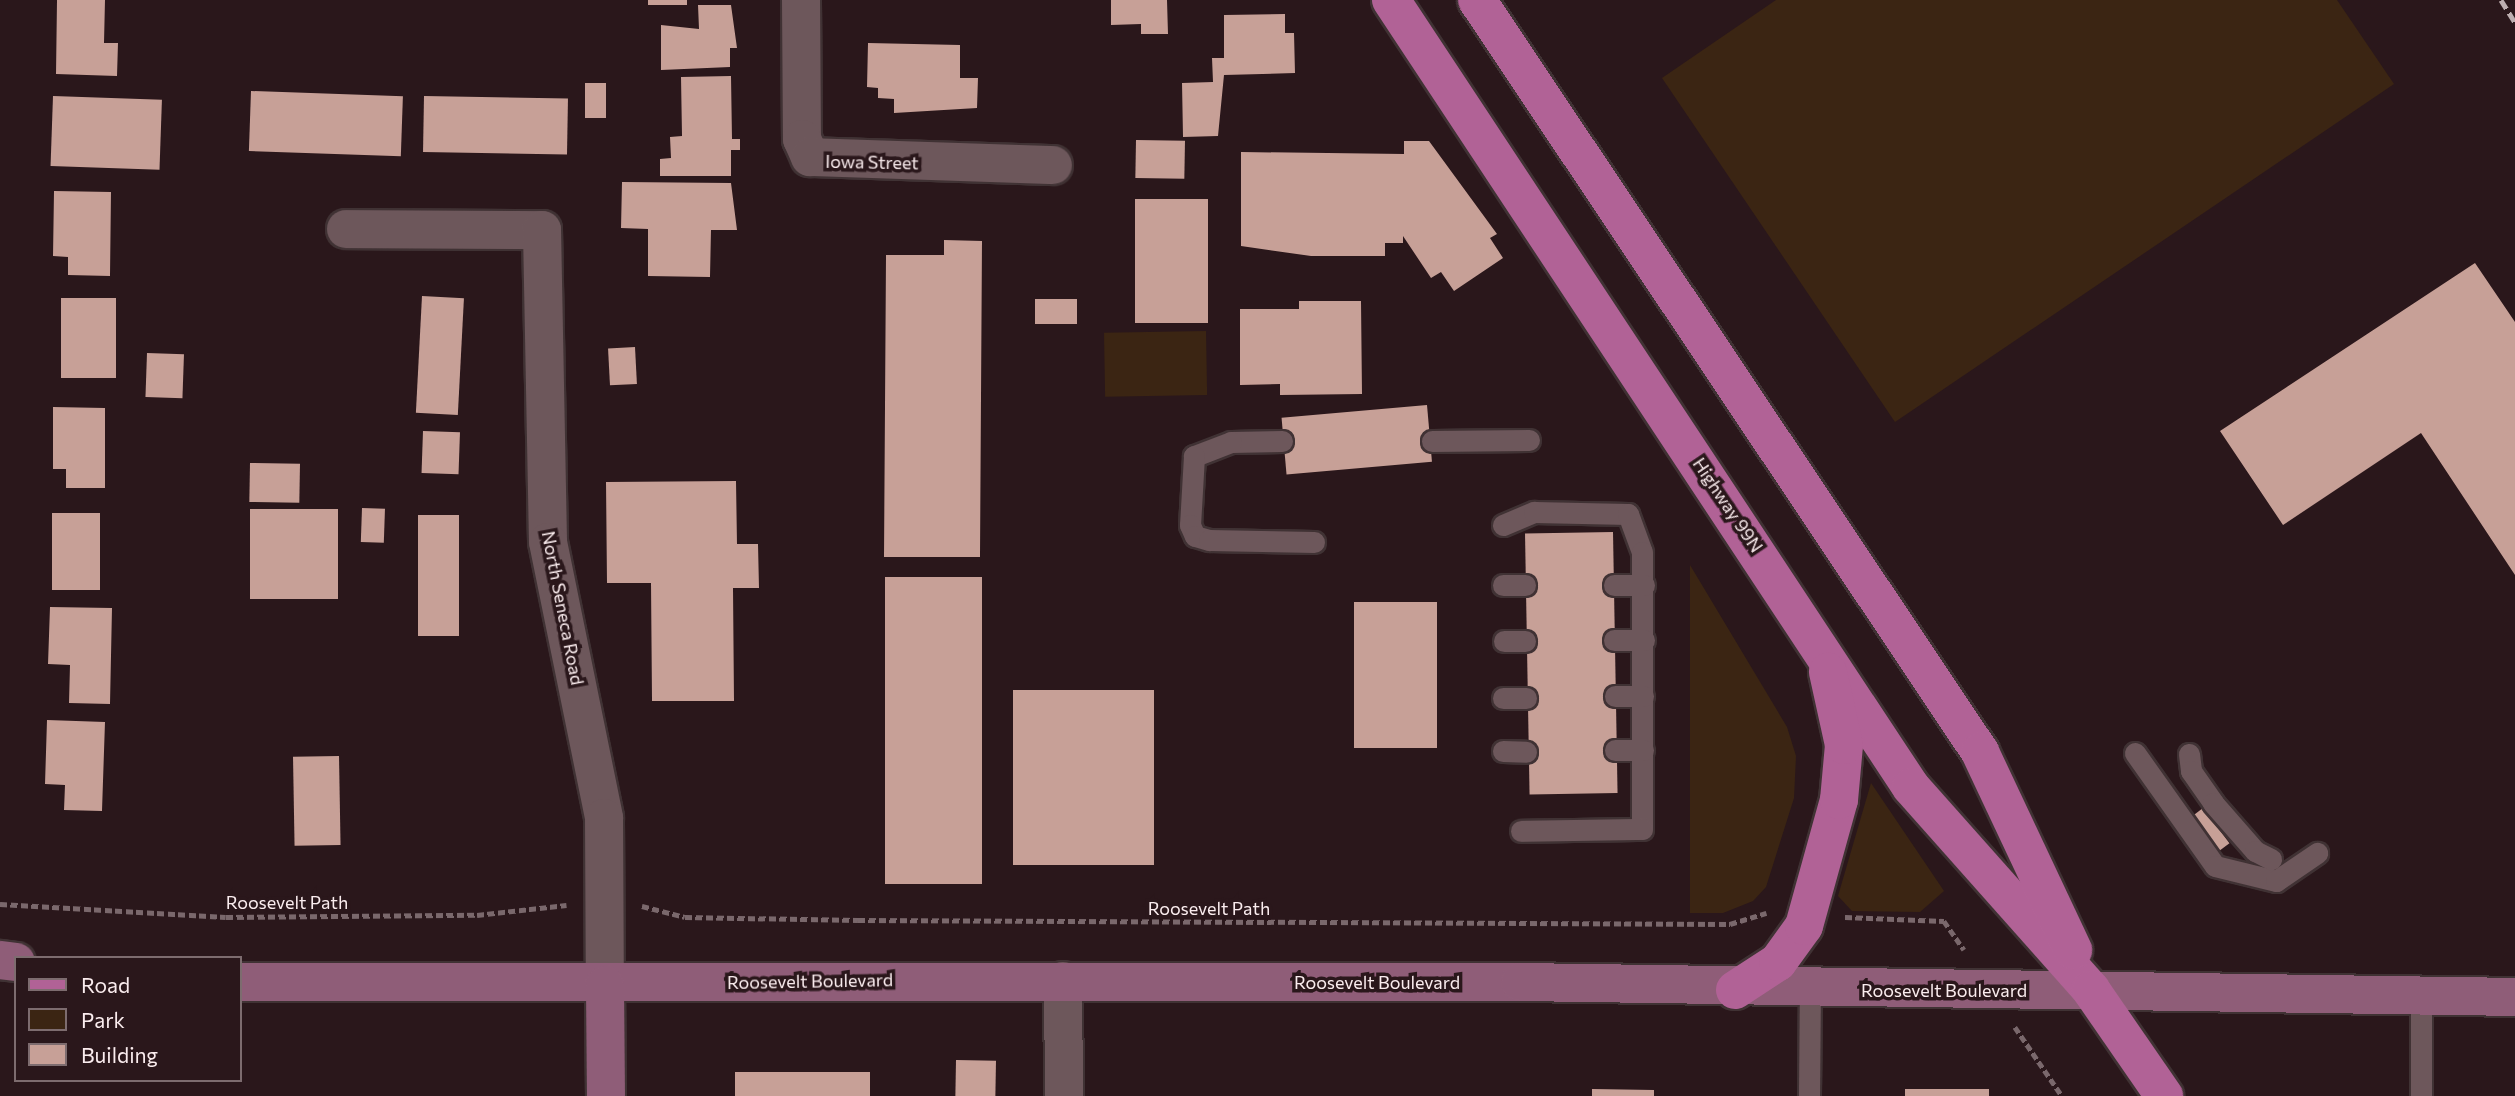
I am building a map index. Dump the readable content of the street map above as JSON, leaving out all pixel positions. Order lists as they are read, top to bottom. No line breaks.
{"streets":{"main road":["Highway 99N","North Seneca Road","Roosevelt Boulevard"],"street":["Iowa Street"],"path":["Roosevelt Path"]},"crossings":[["Highway 99N","Roosevelt Boulevard"],["North Seneca Road","Roosevelt Boulevard"]],"legend":["Road","Park","Building"]}
